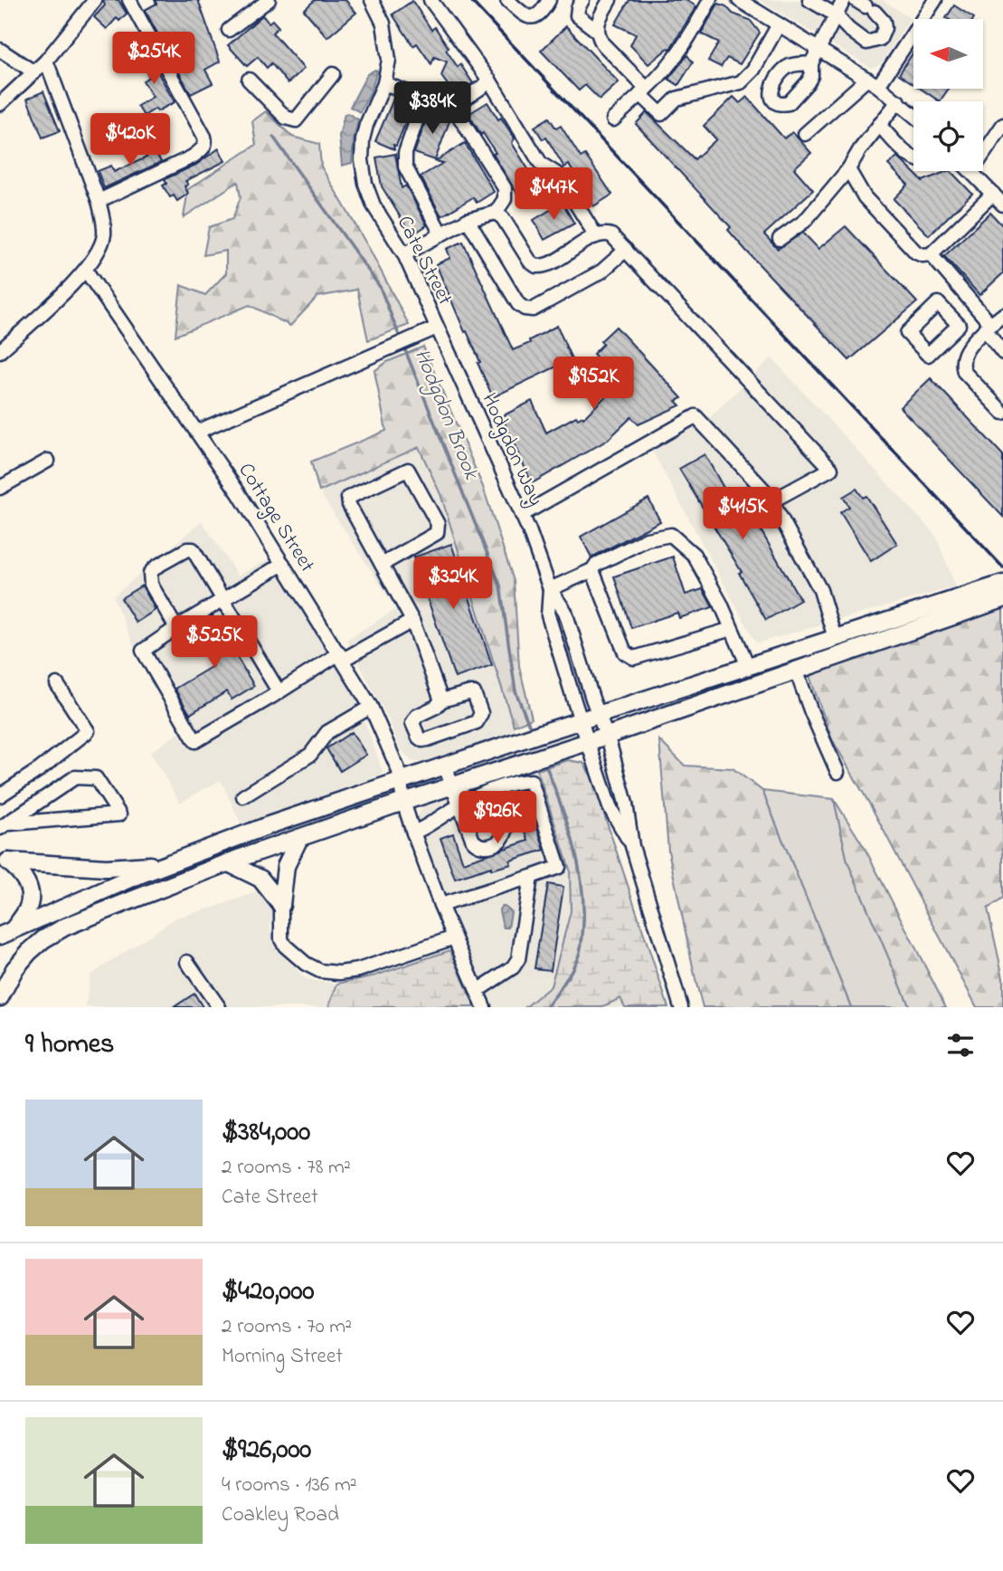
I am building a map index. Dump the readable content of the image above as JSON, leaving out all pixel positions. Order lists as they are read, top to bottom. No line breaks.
{"streets":{"street":["Cate Street","Hodgdon Way","Cottage Street"]},"crossings":[["Cate Street","Hodgdon Way"],["Cate Street","Cottage Street"]],"water":["Hodgdon Brook"],"north":"left","page":{"price":["$254K","$384K","$420K","$447K","$952K","$415K","$324K","$525K","$926K"],"heading":"9 homes","list":[{"name":"$384,000","note":"2 rooms · 78 m² · Cate Street"},{"name":"$420,000","note":"2 rooms · 70 m² · Morning Street"},{"name":"$926,000","note":"4 rooms · 136 m² · Coakley Road"}]}}
